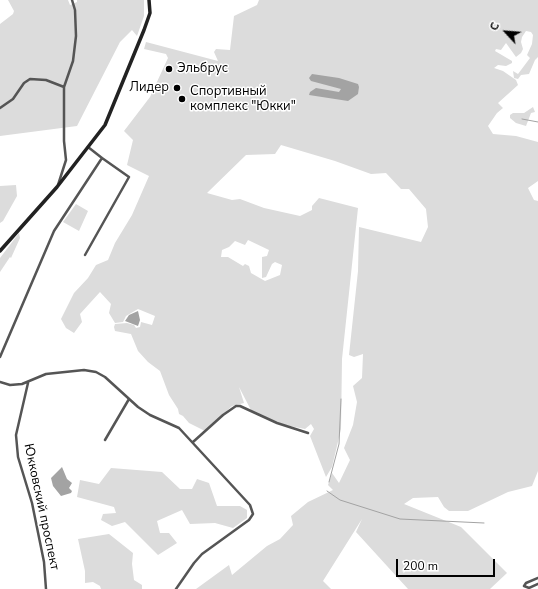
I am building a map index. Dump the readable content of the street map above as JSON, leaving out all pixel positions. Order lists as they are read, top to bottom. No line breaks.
{"streets":{"street":["Юкковский проспект"]},"places":["Эльбрус","Лидер","Спортивный комплекс \"Юкки\""],"scale_bar":"200 m","north":"top left"}
